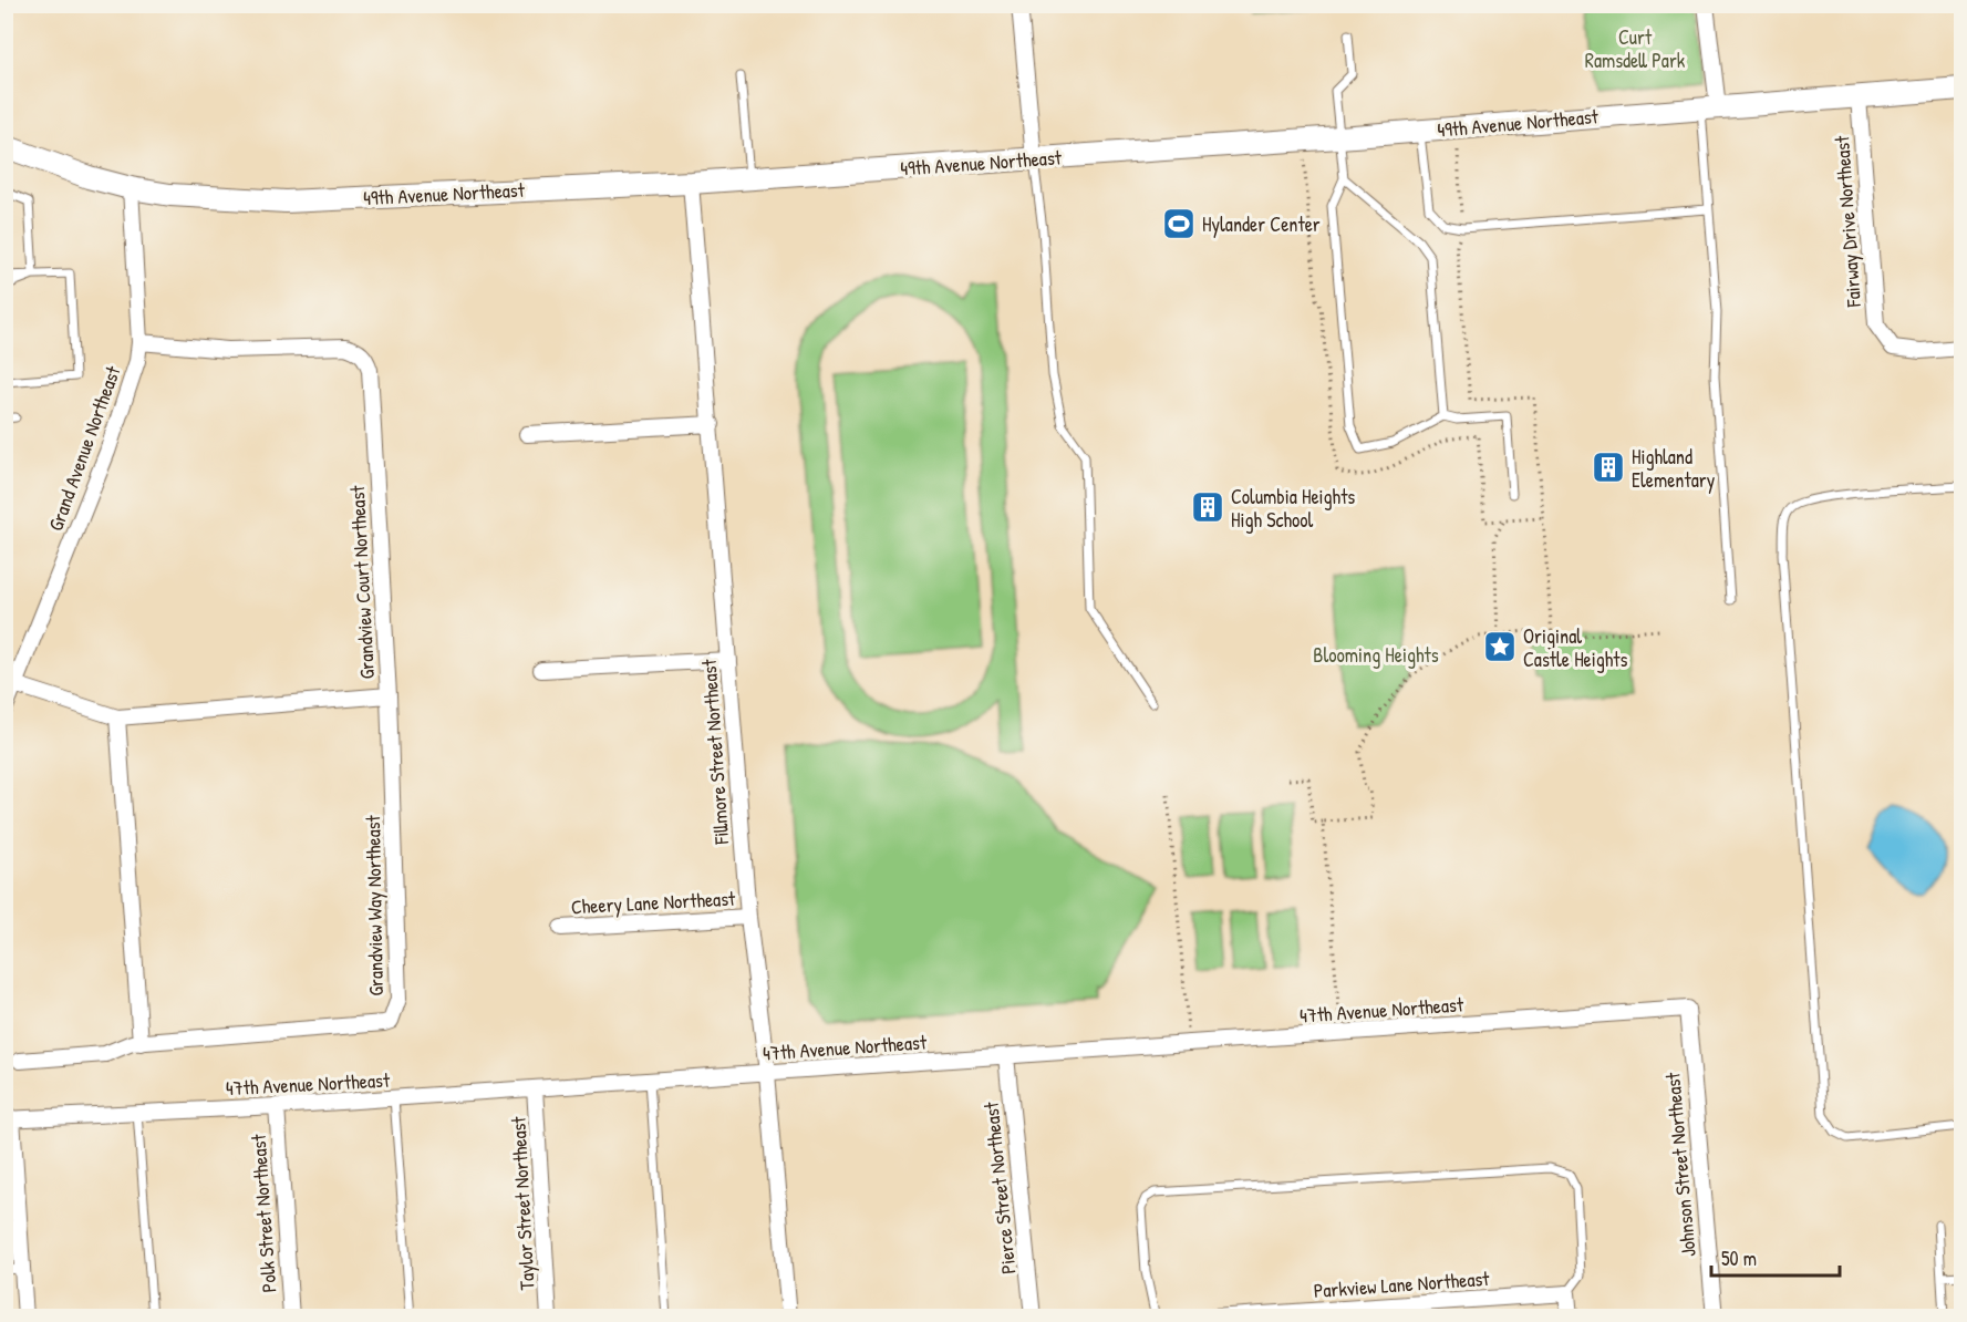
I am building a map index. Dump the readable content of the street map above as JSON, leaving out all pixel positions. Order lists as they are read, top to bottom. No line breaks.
{"streets":{"street":["49th Avenue Northeast","Fairway Drive Northeast","Grand Avenue Northeast","Grandview Court Northeast","Fillmore Street Northeast","Cheery Lane Northeast","Grandview Way Northeast","47th Avenue Northeast","Johnson Street Northeast","Pierce Street Northeast","Taylor Street Northeast","Polk Street Northeast","Parkview Lane Northeast"]},"crossings":[["49th Avenue Northeast","Fairway Drive Northeast"],["49th Avenue Northeast","Grand Avenue Northeast"],["49th Avenue Northeast","Fillmore Street Northeast"],["Grand Avenue Northeast","Grandview Court Northeast"],["Grandview Court Northeast","Grandview Way Northeast"],["Fillmore Street Northeast","Cheery Lane Northeast"],["Fillmore Street Northeast","47th Avenue Northeast"],["47th Avenue Northeast","Johnson Street Northeast"],["47th Avenue Northeast","Pierce Street Northeast"],["47th Avenue Northeast","Taylor Street Northeast"],["47th Avenue Northeast","Polk Street Northeast"]],"parks":["Curt Ramsdell Park","Blooming Heights"],"places":{"sports":["Hylander Center"],"building":["Highland Elementary","Columbia Heights High School"],"place":["Original Castle Heights"]},"scale_bar":"50 m"}
